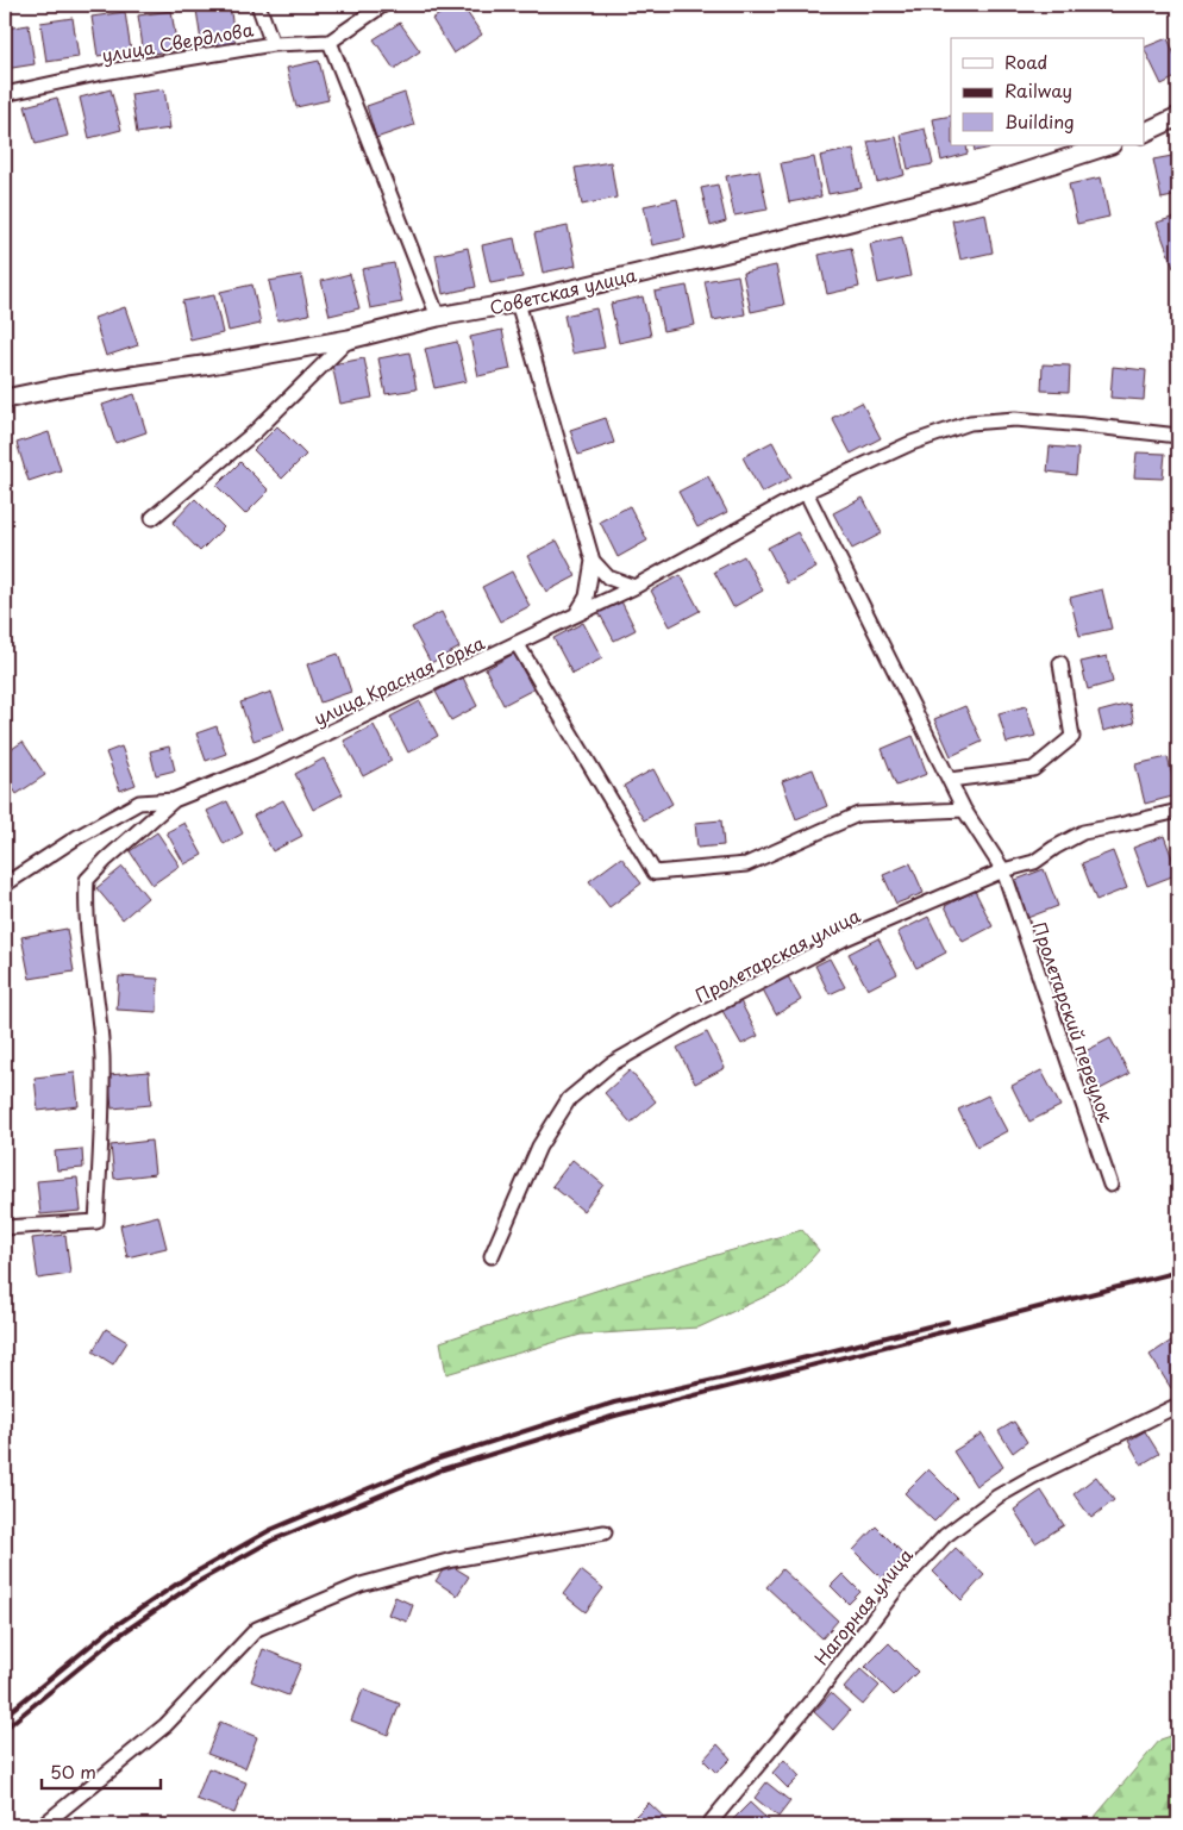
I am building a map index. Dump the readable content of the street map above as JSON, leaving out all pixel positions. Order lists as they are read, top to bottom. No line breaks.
{"streets":{"main road":["Советская улица"],"street":["улица Свердлова","улица Красная Горка","Пролетарская улица","Пролетарский переулок","Нагорная улица"]},"crossings":[["улица Красная Горка","Пролетарский переулок"],["Пролетарская улица","Пролетарский переулок"]],"legend":["Road","Railway","Building"],"scale_bar":"50 m"}
